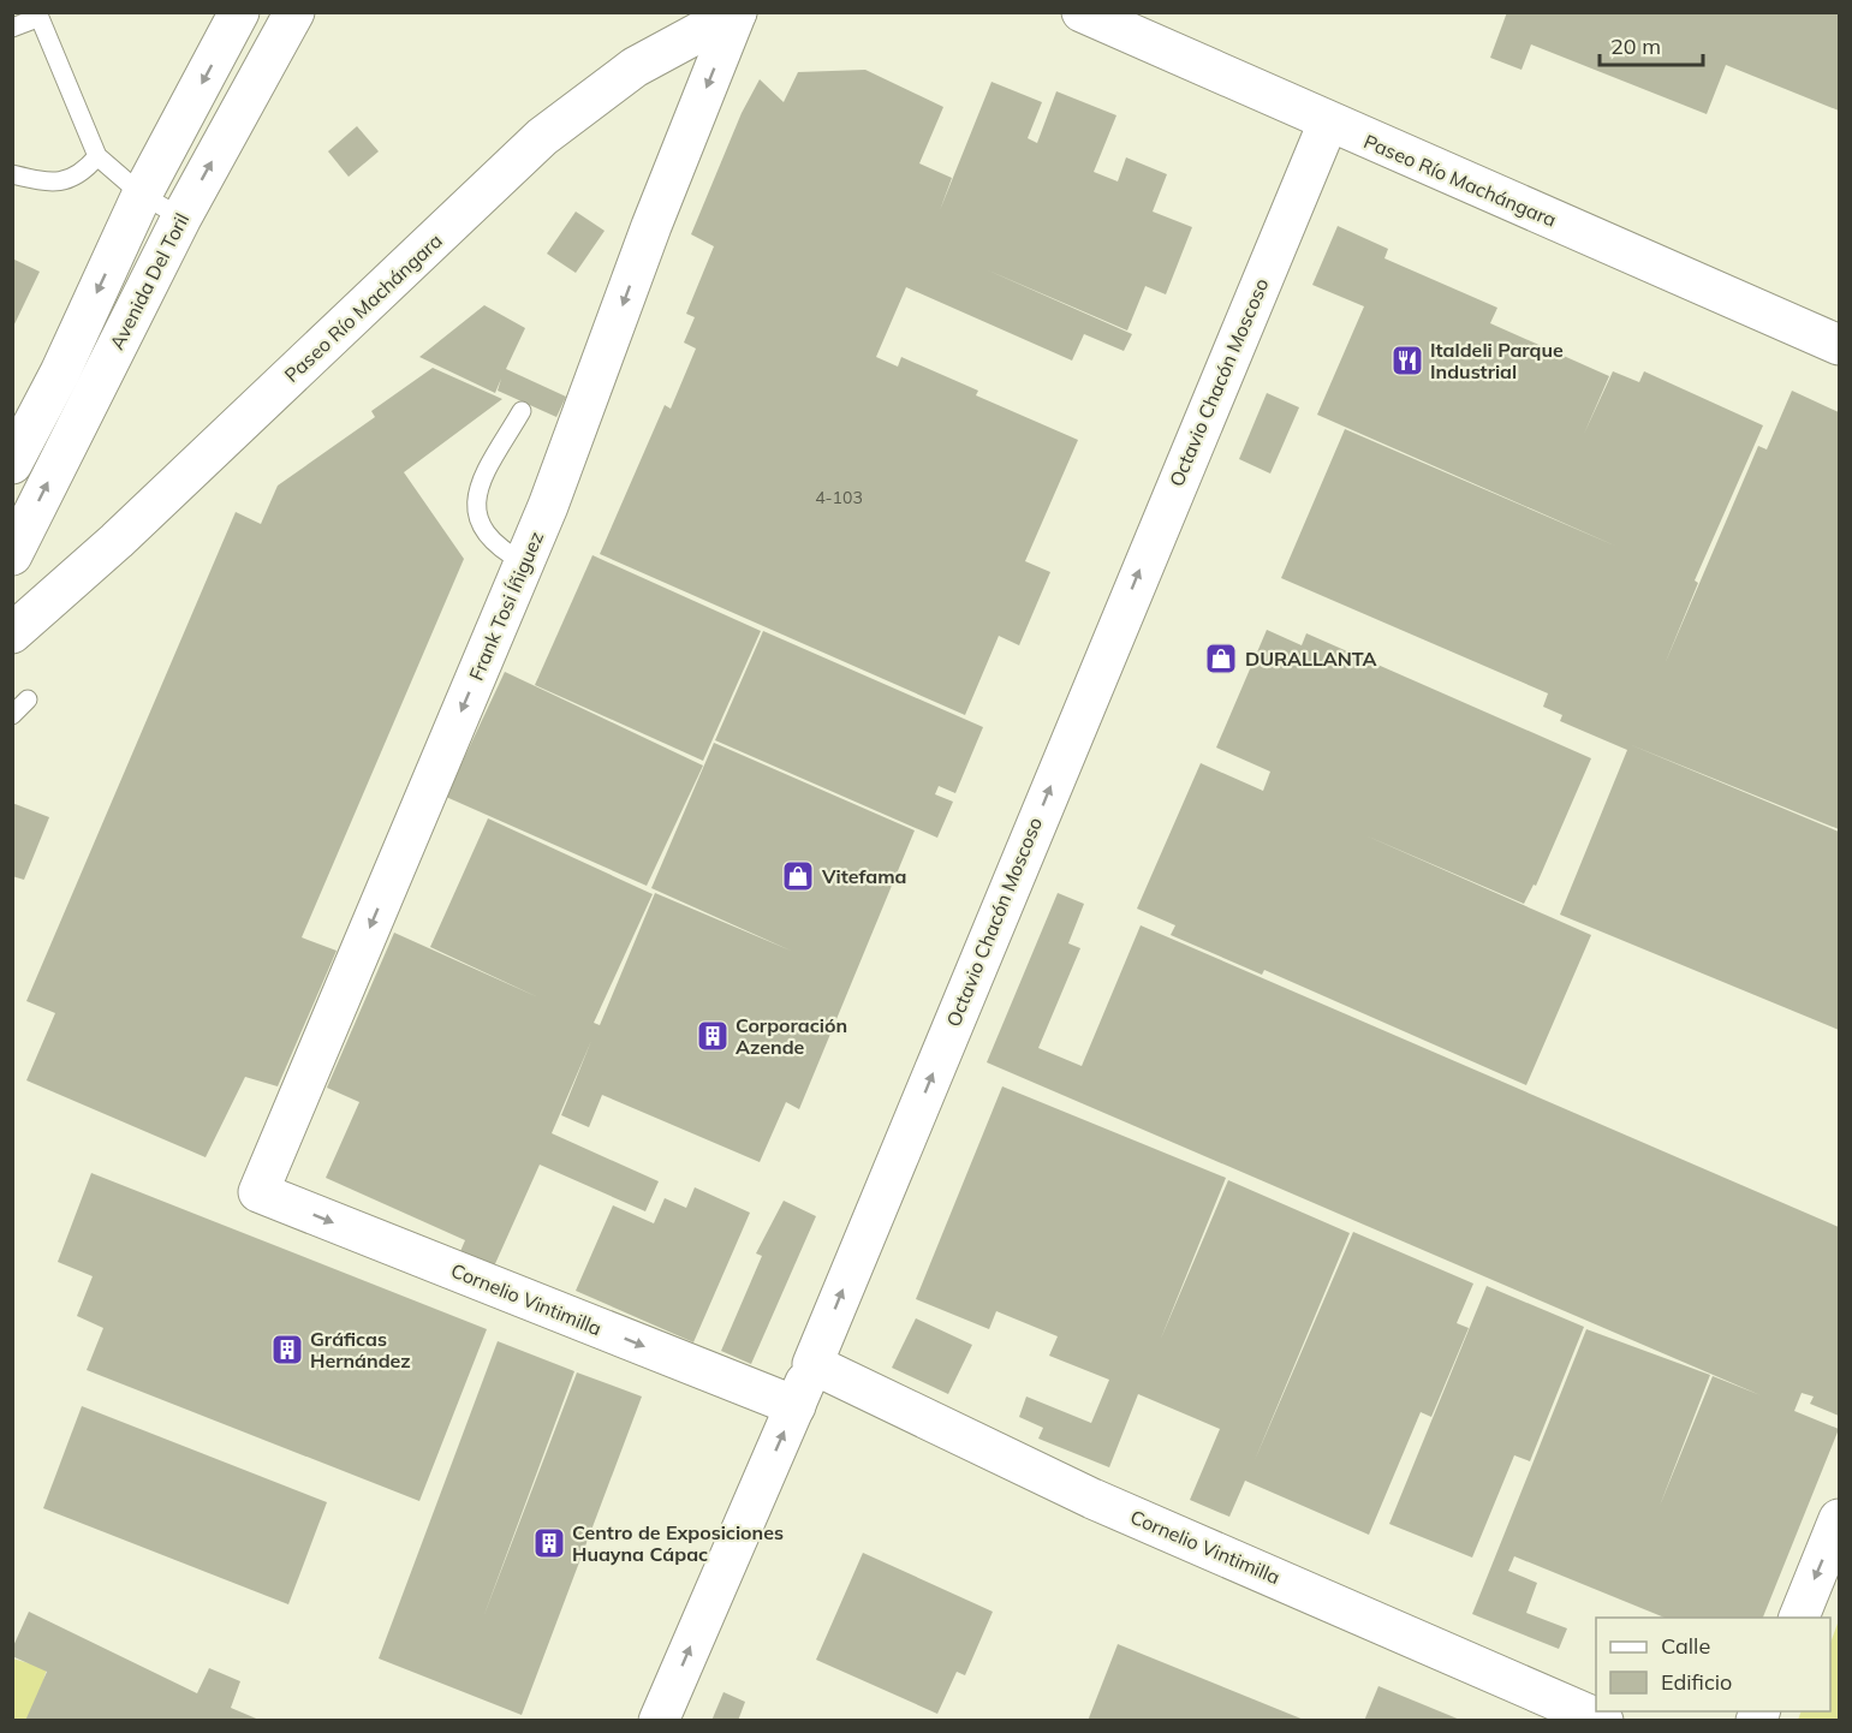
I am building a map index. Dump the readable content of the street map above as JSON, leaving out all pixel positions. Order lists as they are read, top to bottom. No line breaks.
{"streets":{"main road":["Paseo Río Machángara","Avenida Del Toril","Octavio Chacón Moscoso","Frank Tosi Íñiguez","Cornelio Vintimilla"]},"crossings":[["Paseo Río Machángara","Octavio Chacón Moscoso"],["Paseo Río Machángara","Frank Tosi Íñiguez"],["Octavio Chacón Moscoso","Cornelio Vintimilla"],["Frank Tosi Íñiguez","Cornelio Vintimilla"]],"one_way":["Octavio Chacón Moscoso","Frank Tosi Íñiguez","Cornelio Vintimilla"],"places":{"restaurant":["Italdeli Parque Industrial"],"shop":["DURALLANTA","Vitefama"],"building":["Corporación Azende","Gráficas Hernández","Centro de Exposiciones Huayna Cápac"]},"house_numbers":["4-103"],"legend":["Calle","Edificio"],"scale_bar":"20 m"}
